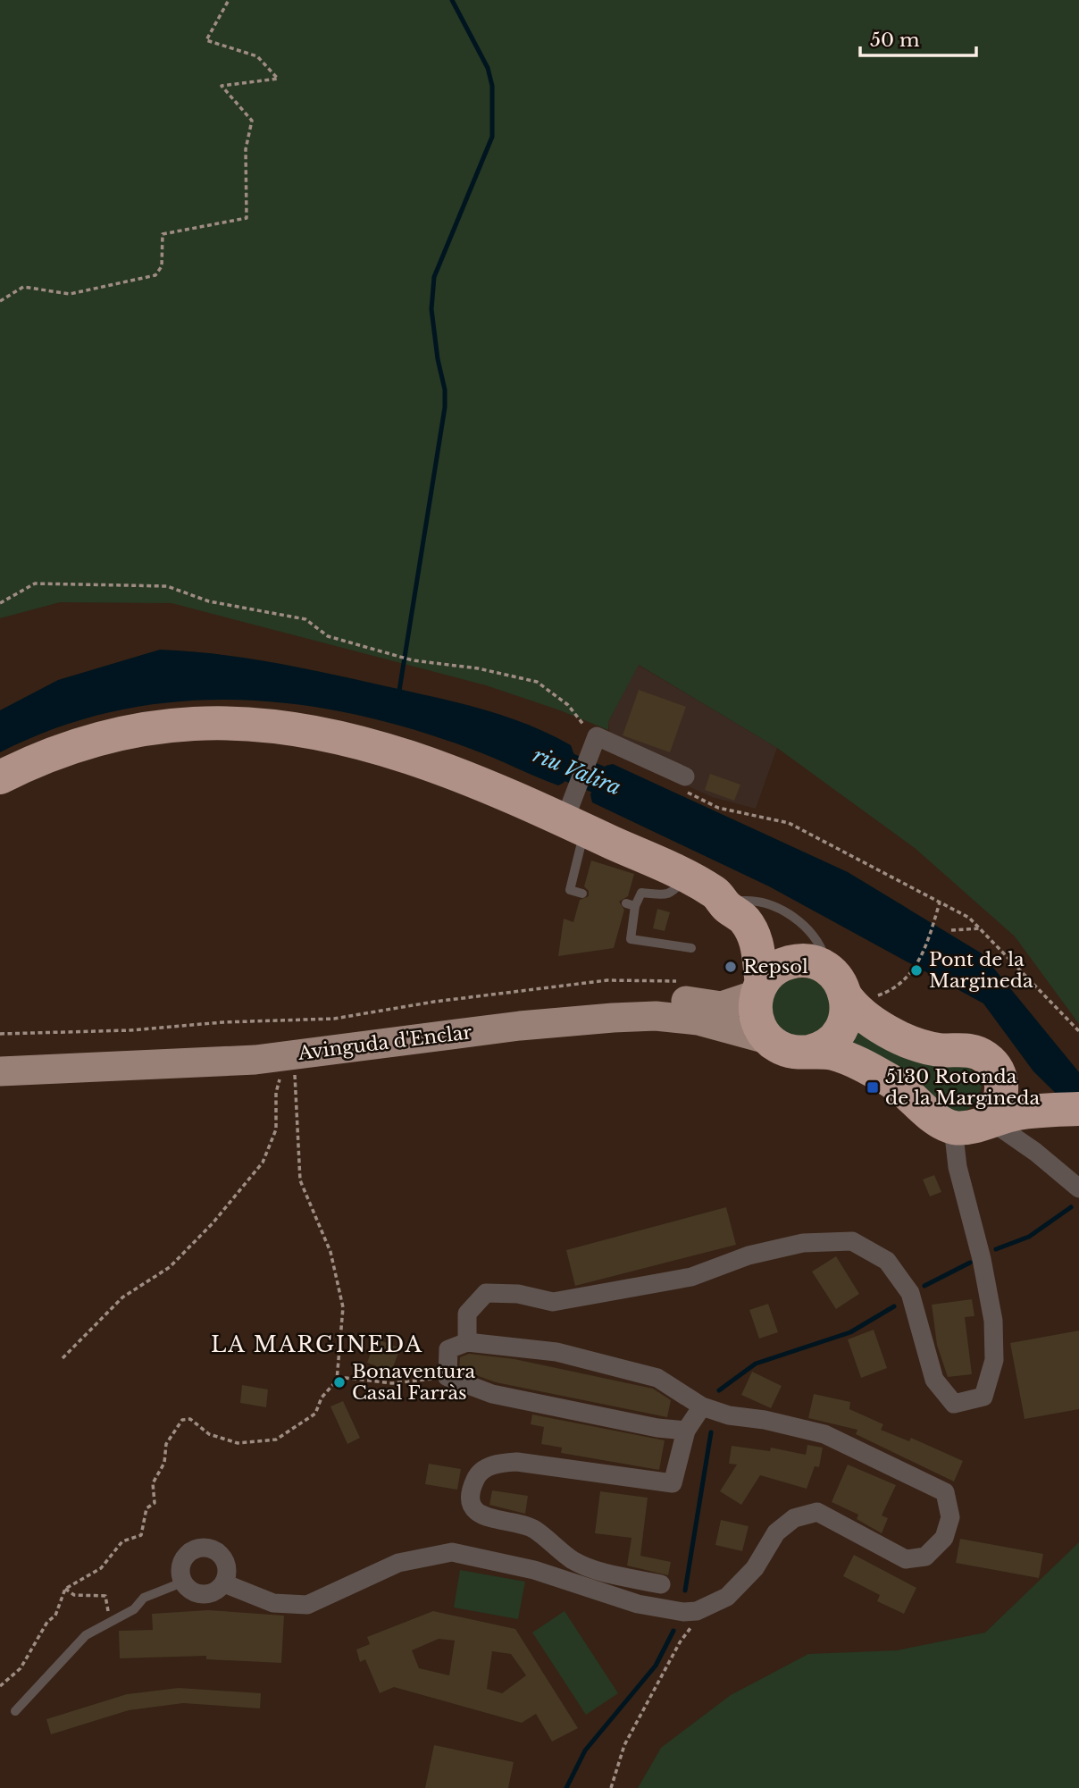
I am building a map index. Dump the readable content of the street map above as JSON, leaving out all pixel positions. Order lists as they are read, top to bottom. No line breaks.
{"streets":{"main road":["Avinguda d'Enclar"]},"districts":["LA MARGINEDA"],"water":["riu Valira"],"places":{"other":["Repsol","Pont de la Margineda","Bonaventura Casal Farràs"],"transit":["5130 Rotonda de la Margineda"]},"scale_bar":"50 m"}
